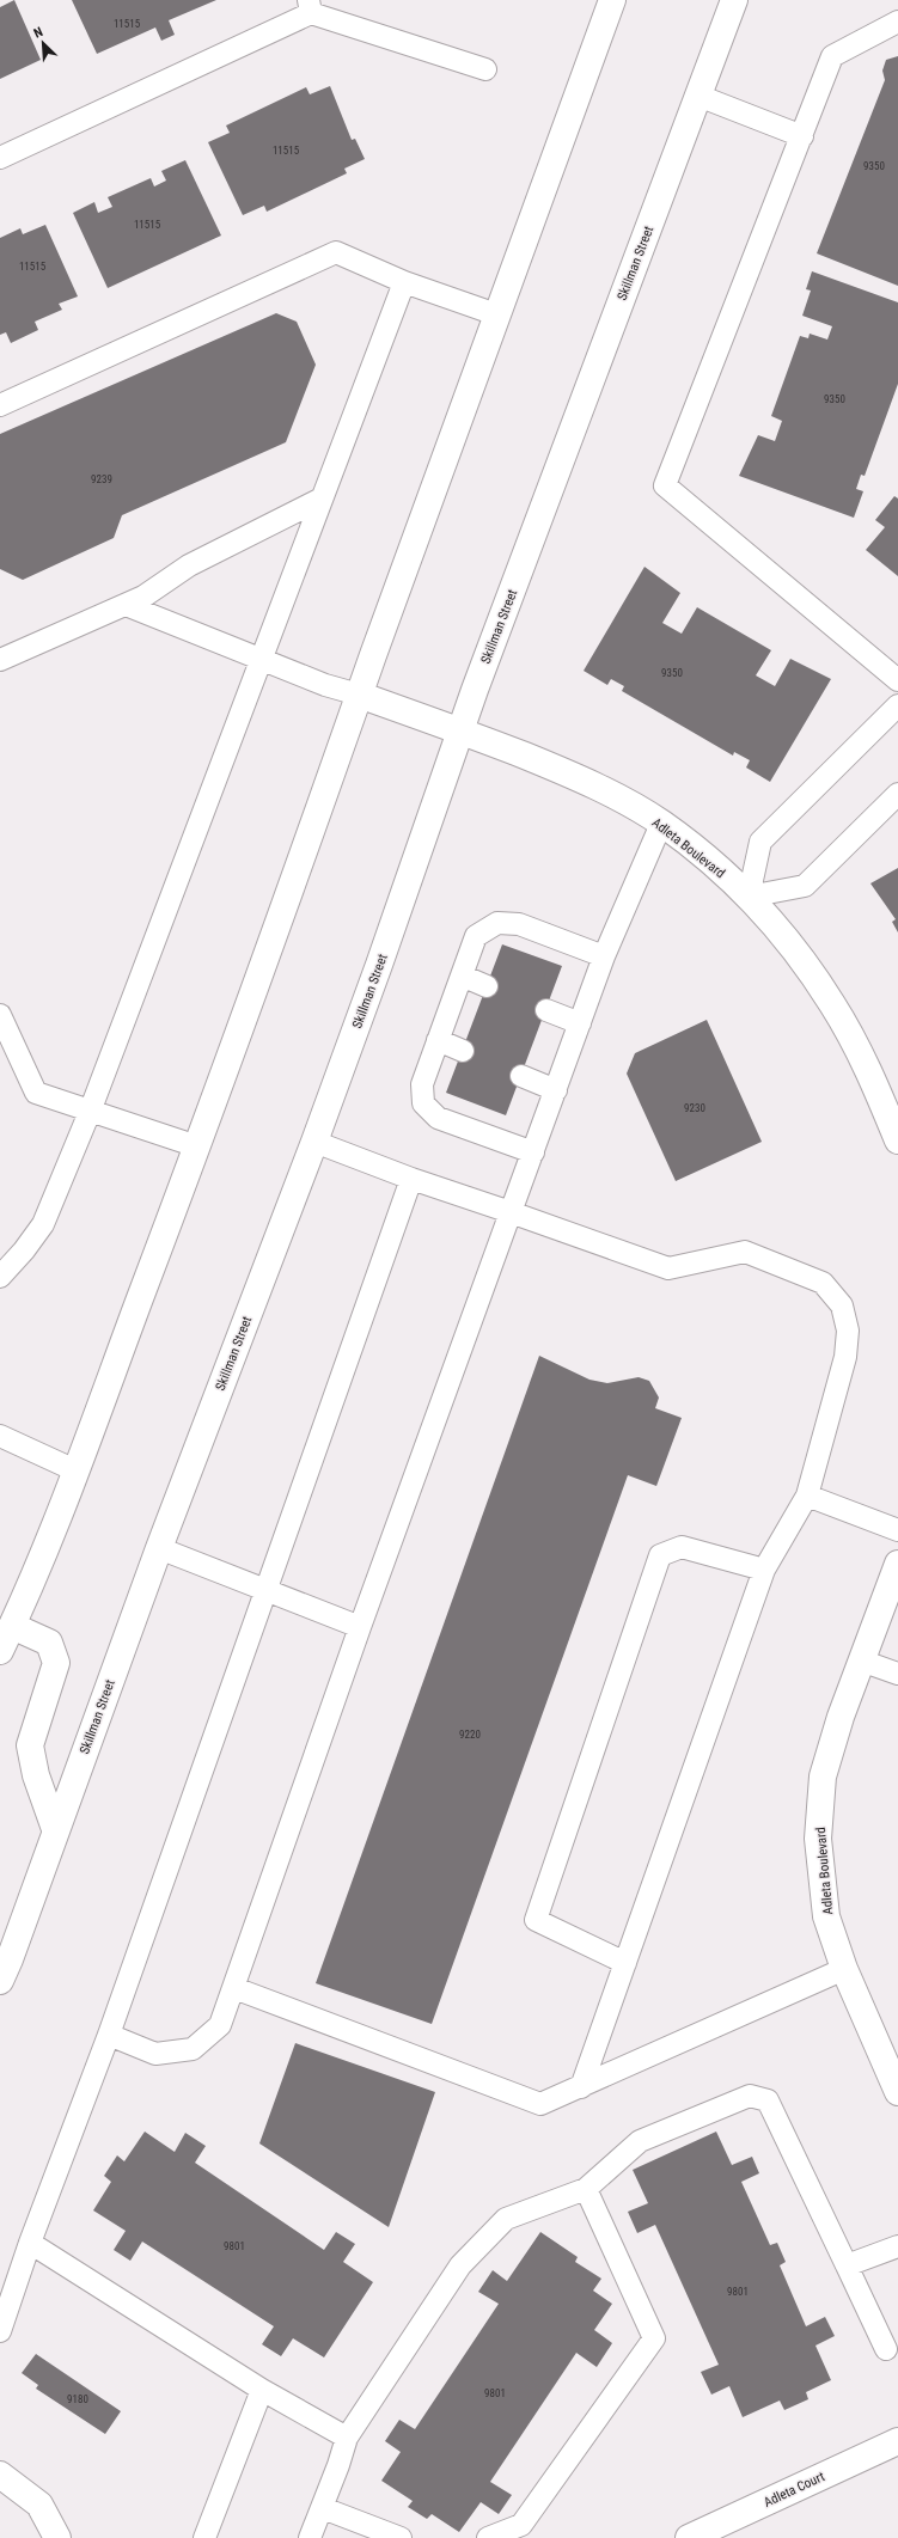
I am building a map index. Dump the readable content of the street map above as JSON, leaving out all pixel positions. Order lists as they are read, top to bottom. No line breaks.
{"streets":{"main road":["Skillman Street","Adleta Boulevard","Adleta Court"]},"crossings":[["Skillman Street","Adleta Boulevard"]],"house_numbers":["11515","11515","9350","11515","11515","9350","9239","9350","9230","9220","9801","9801","9801","9180"],"north":"top left"}
